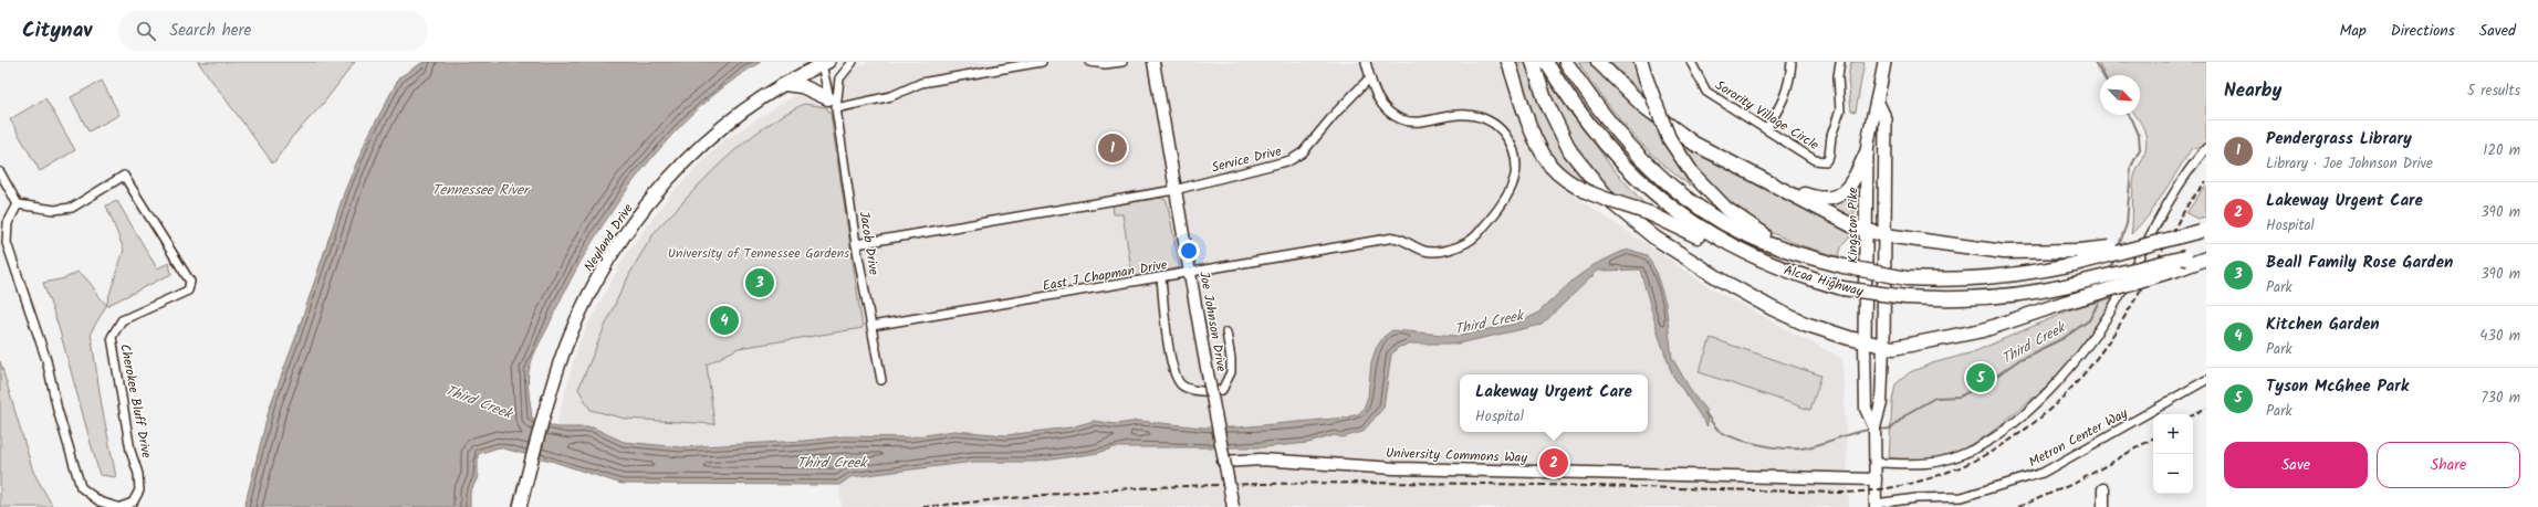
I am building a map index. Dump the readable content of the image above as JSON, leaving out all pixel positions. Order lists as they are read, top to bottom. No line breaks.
{"streets":{"highway":["Alcoa Highway"],"main road":["Kingston Pike","Neyland Drive"],"street":["Sorority Village Circle","Service Drive","Jacob Drive","East J Chapman Drive","Joe Johnson Drive","Cherokee Bluff Drive","Metron Center Way","University Commons Way"]},"crossings":[["Service Drive","Jacob Drive"],["Service Drive","East J Chapman Drive"],["Service Drive","Joe Johnson Drive"],["Kingston Pike","Metron Center Way"],["Kingston Pike","University Commons Way"],["Neyland Drive","Jacob Drive"],["Jacob Drive","East J Chapman Drive"],["East J Chapman Drive","Joe Johnson Drive"],["Joe Johnson Drive","University Commons Way"]],"water":["Tennessee River","Third Creek"],"parks":["University of Tennessee Gardens"],"north":"bottom right","page":{"header":"Citynav","search":"Search here","nav":["Map","Directions","Saved"],"heading":["Nearby","5 results"],"list":[{"mark":"1","name":"Pendergrass Library","note":"Library · Joe Johnson Drive","value":"120 m"},{"mark":"2","name":"Lakeway Urgent Care","note":"Hospital","value":"390 m"},{"mark":"3","name":"Beall Family Rose Garden","note":"Park","value":"390 m"},{"mark":"4","name":"Kitchen Garden","note":"Park","value":"430 m"},{"mark":"5","name":"Tyson McGhee Park","note":"Park","value":"730 m"}],"pins":["1","3","4","5","2"],"popup":["Lakeway Urgent Care","Hospital"],"map_buttons":["+","−"],"buttons":["Save","Share"]}}
